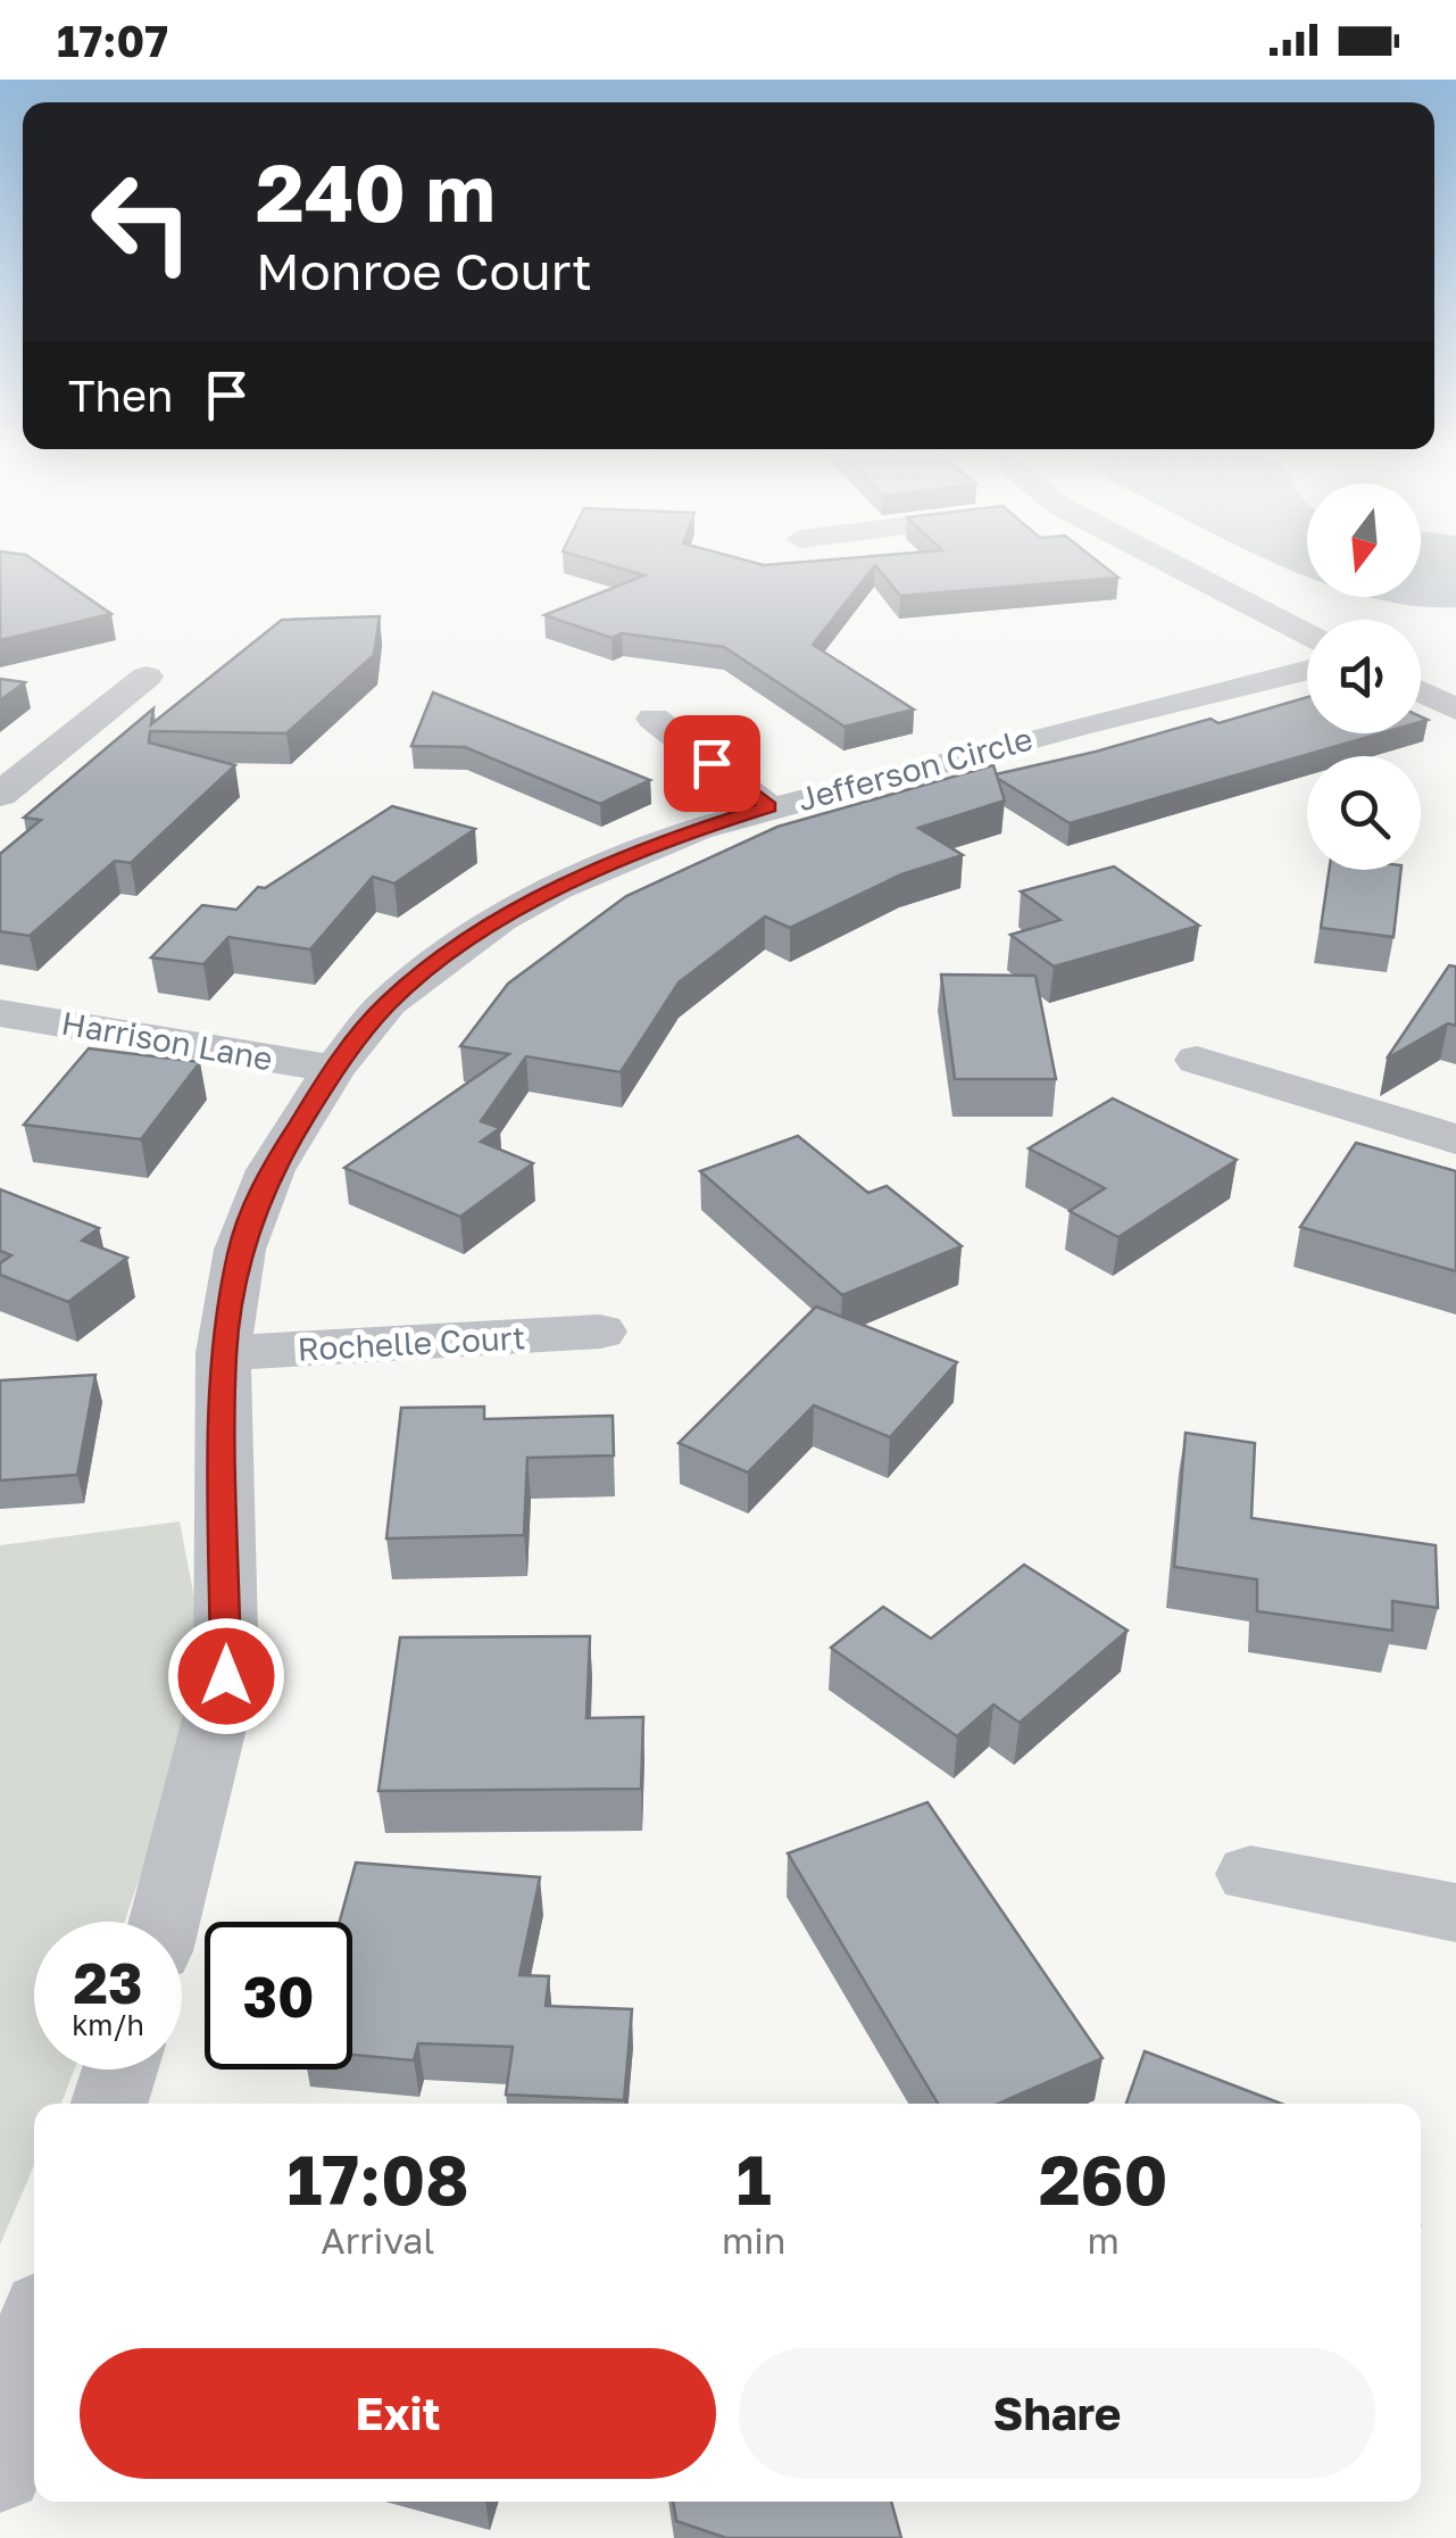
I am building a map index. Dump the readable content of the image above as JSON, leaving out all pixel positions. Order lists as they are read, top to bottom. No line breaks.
{"streets":{"street":["Jefferson Circle","Harrison Lane","Rochelle Court"]},"crossings":[["Jefferson Circle","Harrison Lane"],["Jefferson Circle","Rochelle Court"]],"north":"bottom","page":{"status":"17:07","turn":["240 m","Monroe Court"],"then":"Then","speed":"23 km/h","limit":"30","eta":["17:08","Arrival","1","min","260","m"],"buttons":["Exit","Share"]}}
